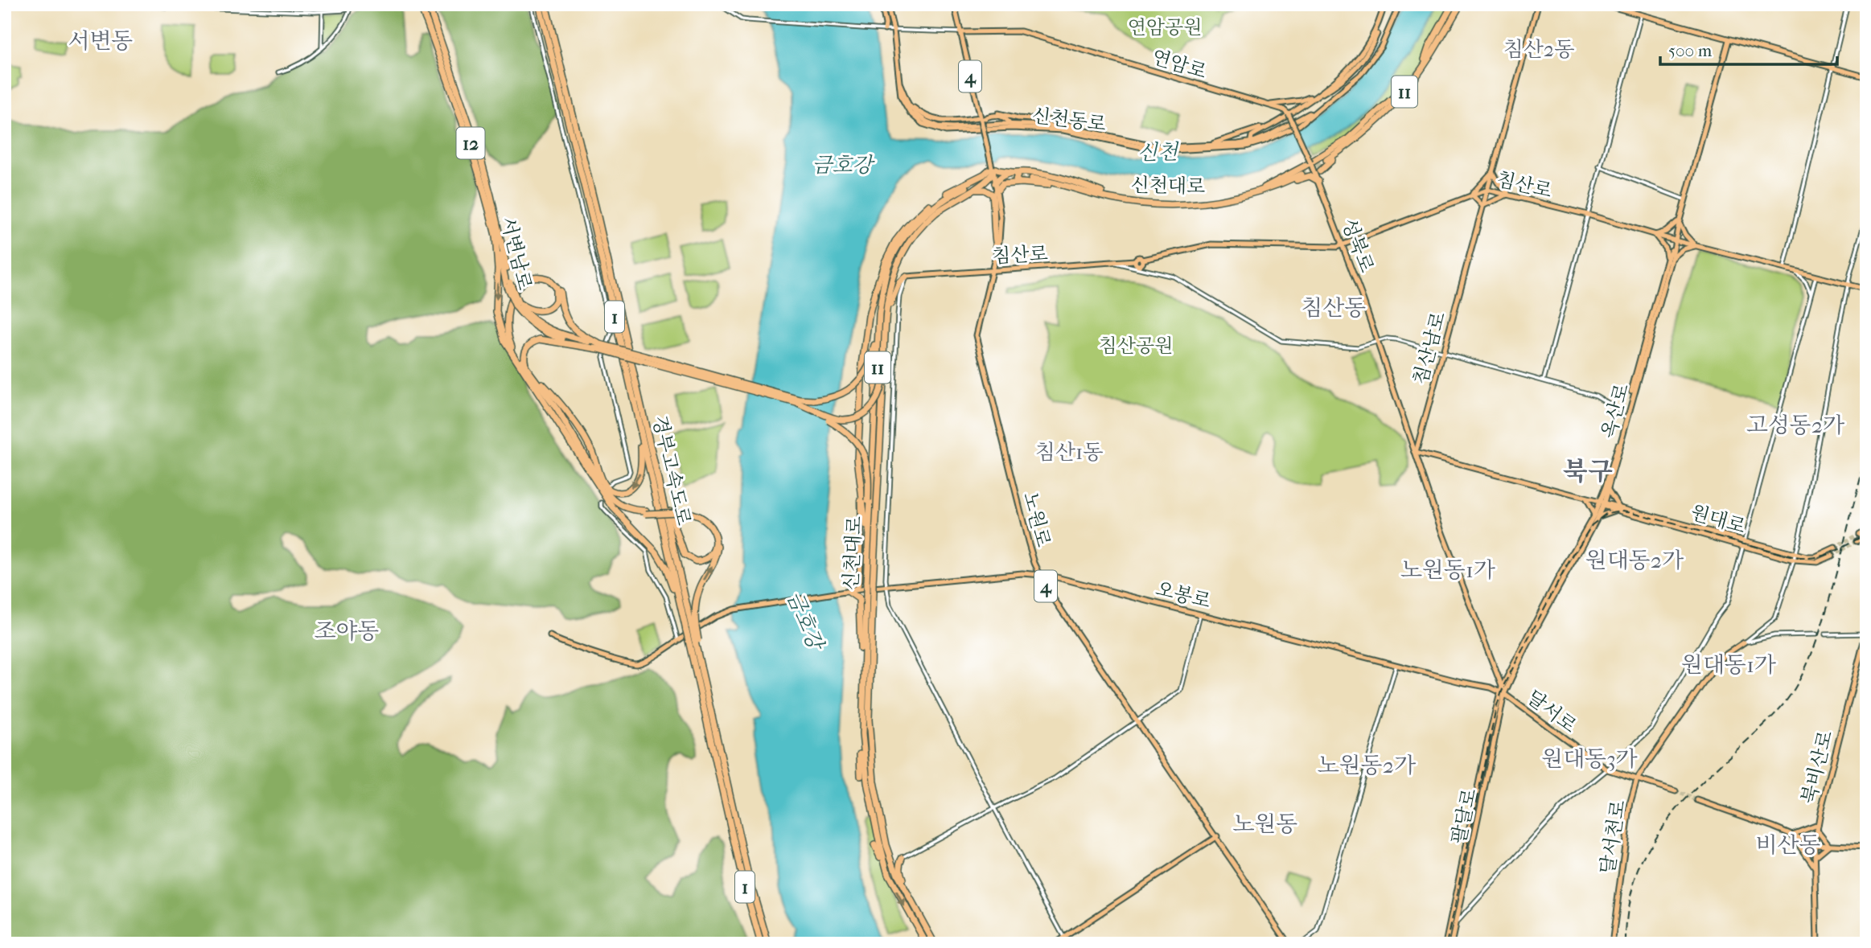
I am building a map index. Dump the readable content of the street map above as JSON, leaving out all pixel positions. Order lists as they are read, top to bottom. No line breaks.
{"streets":{"highway":["11","12","신천대로","서변남로","1","경부고속도로"],"main road":["연암로","4","신천동로","침산로","성북로","침산남로","옥산로","노원로","원대로","오봉로","달서로","북비산로","팔달로","달서천로"]},"crossings":[["연암로","4"],["연암로","성북로"],["4","노원로"],["침산로","성북로"],["침산로","침산남로"],["침산로","옥산로"],["침산로","노원로"],["성북로","침산남로"],["성북로","원대로"],["침산남로","원대로"],["옥산로","원대로"],["옥산로","오봉로"],["옥산로","달서로"],["옥산로","팔달로"],["노원로","오봉로"],["오봉로","달서로"],["오봉로","팔달로"],["달서로","팔달로"],["달서로","달서천로"]],"districts":["서변동","침산2동","침산동","고성동2가","침산1동","북구","원대동2가","노원동1가","조야동","원대동1가","원대동3가","노원동2가","노원동","비산동"],"water":["신천","금호강"],"parks":["연암공원","침산공원"],"scale_bar":"500 m"}
